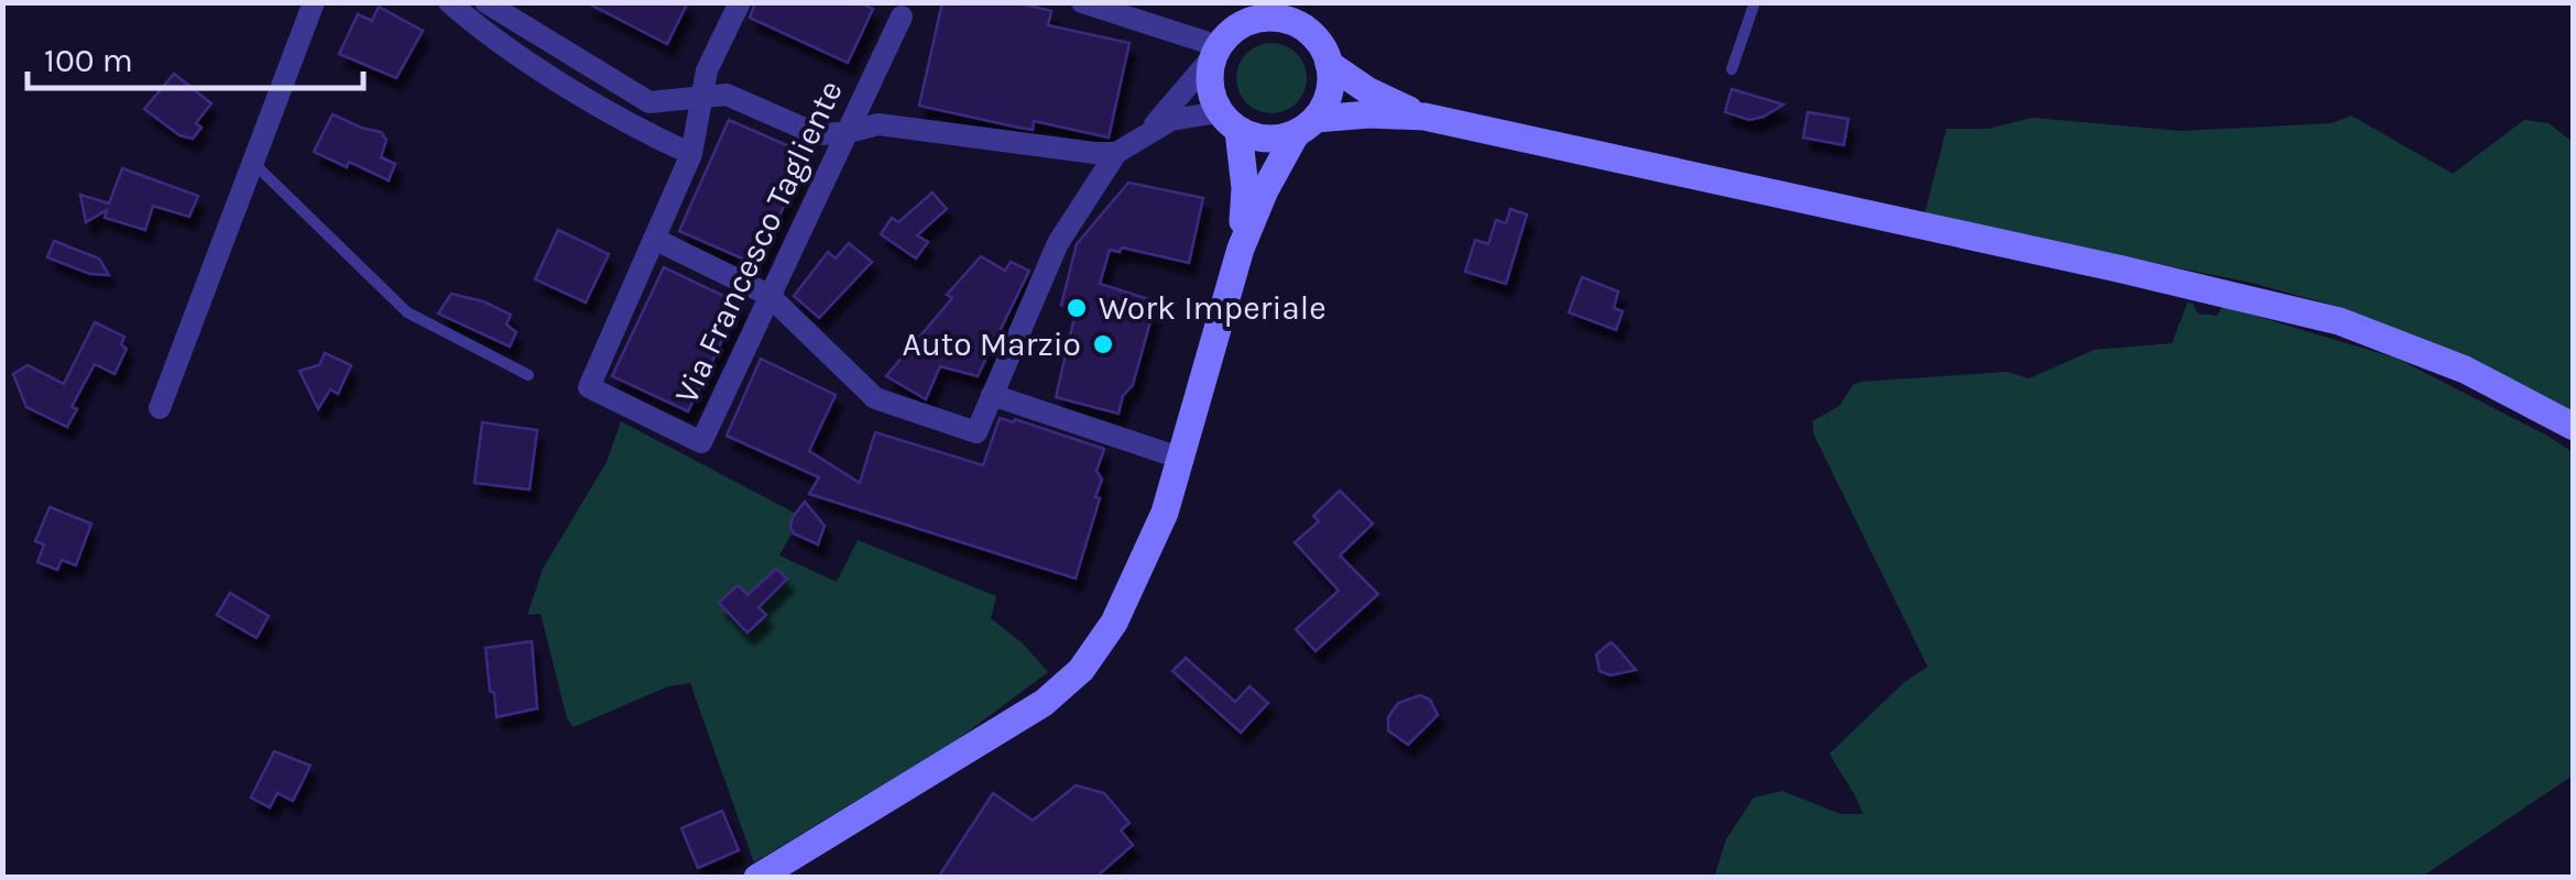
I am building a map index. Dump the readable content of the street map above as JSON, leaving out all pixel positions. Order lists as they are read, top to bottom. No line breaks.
{"streets":{"street":["Via Francesco Tagliente"]},"places":["Work Imperiale","Auto Marzio"],"scale_bar":"100 m"}
